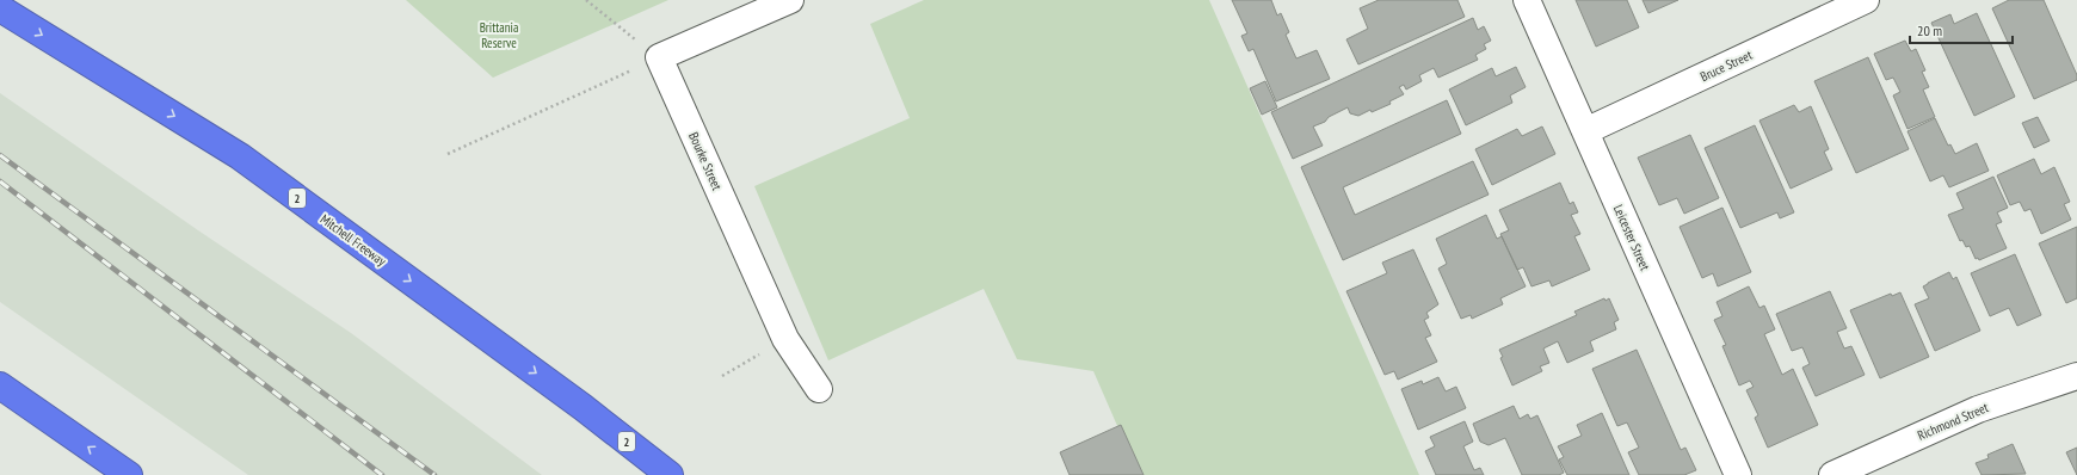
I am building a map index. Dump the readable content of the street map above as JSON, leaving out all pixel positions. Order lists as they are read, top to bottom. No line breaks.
{"streets":{"highway":["2","Mitchell Freeway"],"street":["Bruce Street","Bourke Street","Leicester Street","Richmond Street"]},"crossings":[["Bruce Street","Leicester Street"]],"one_way":["Mitchell Freeway"],"parks":["Brittania Reserve"],"scale_bar":"20 m"}
